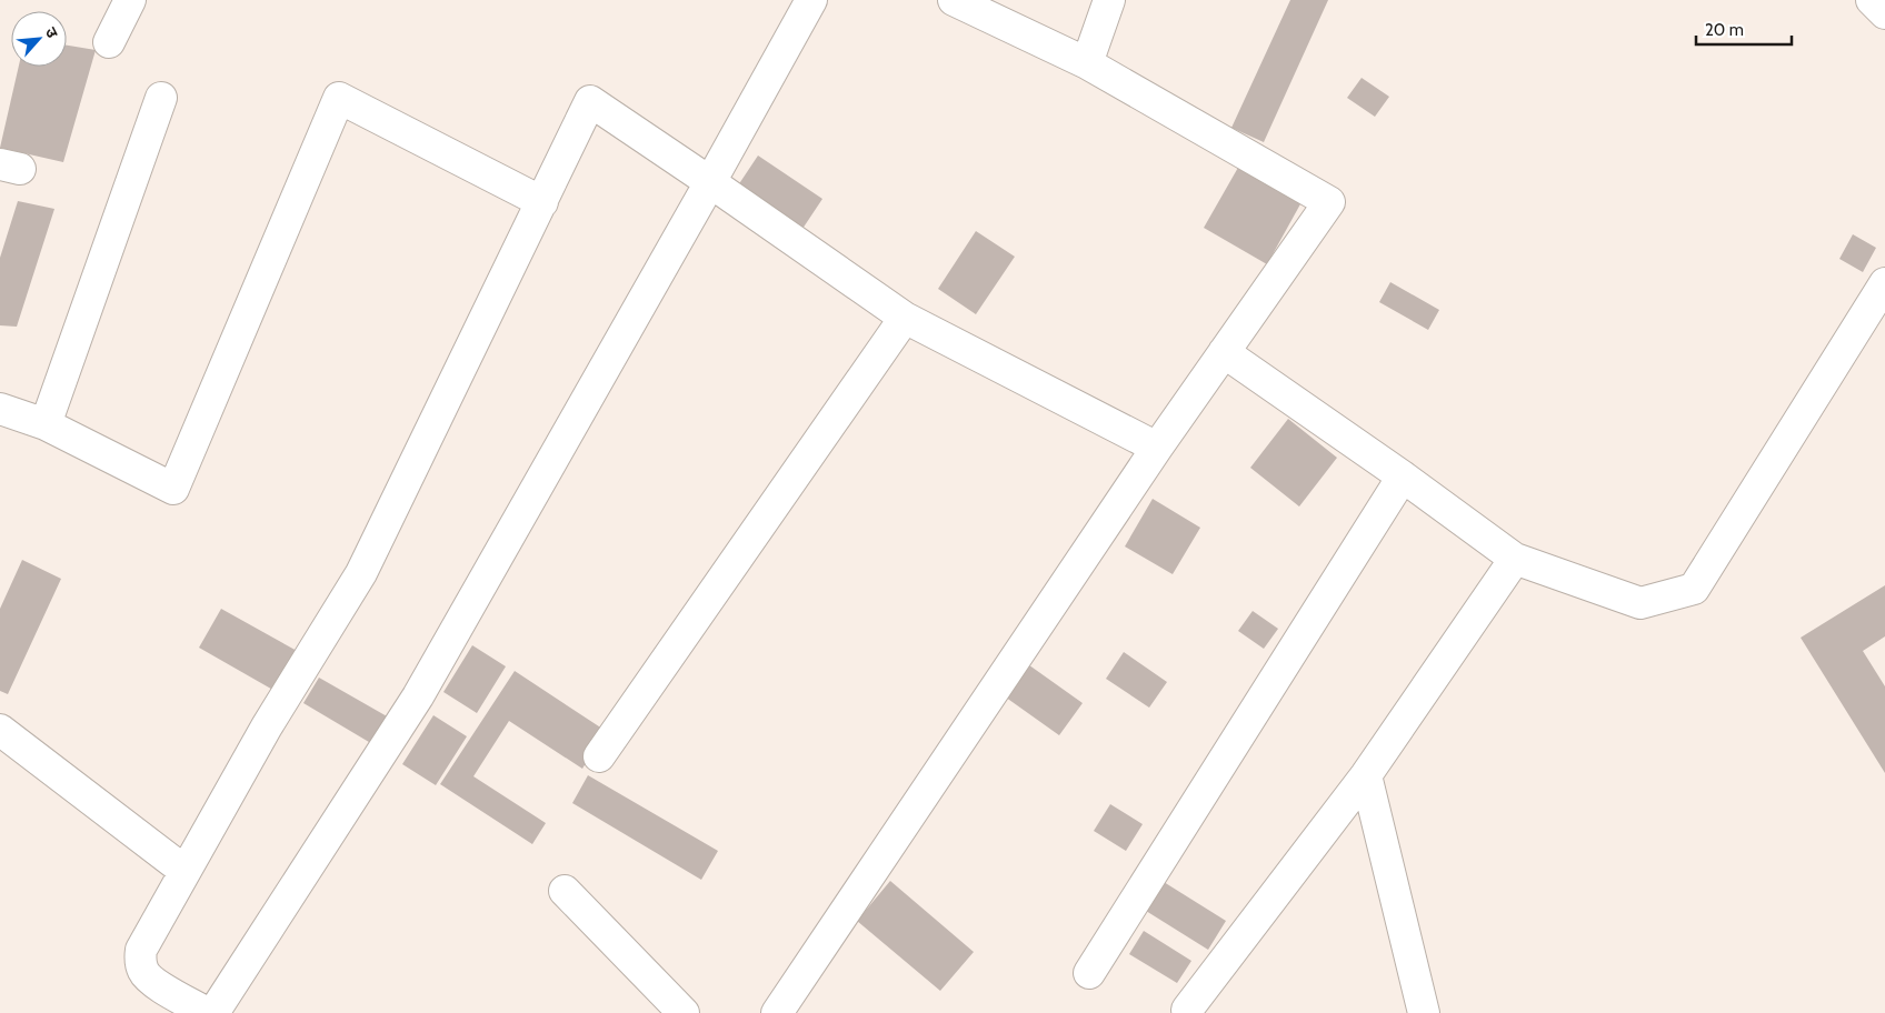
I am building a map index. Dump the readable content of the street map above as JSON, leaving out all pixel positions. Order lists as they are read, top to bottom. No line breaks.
{"scale_bar":"20 m","north":"top right"}
